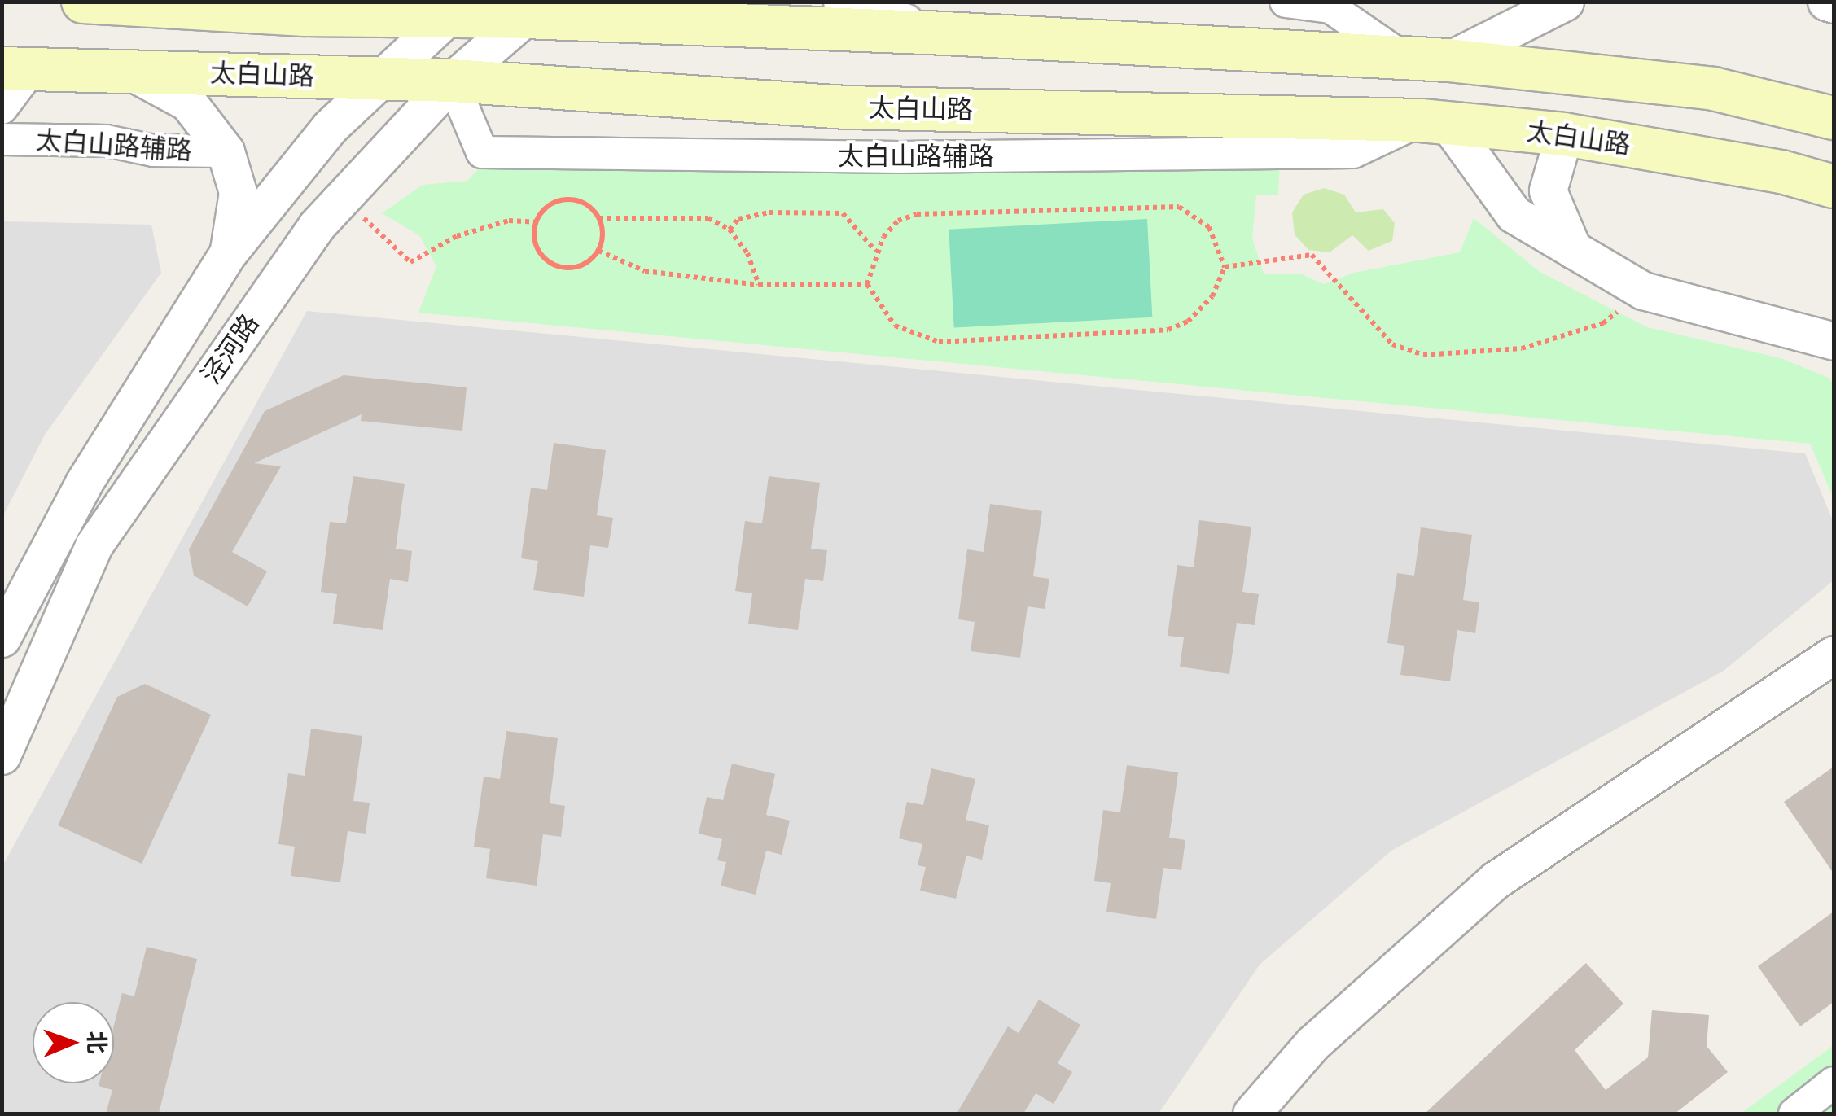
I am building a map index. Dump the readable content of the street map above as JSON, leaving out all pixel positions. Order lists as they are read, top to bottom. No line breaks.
{"streets":{"main road":["太白山路"],"street":["太白山路辅路","泾河路"]},"crossings":[["太白山路","太白山路辅路"],["太白山路","泾河路"],["太白山路辅路","泾河路"]],"north":"right"}
